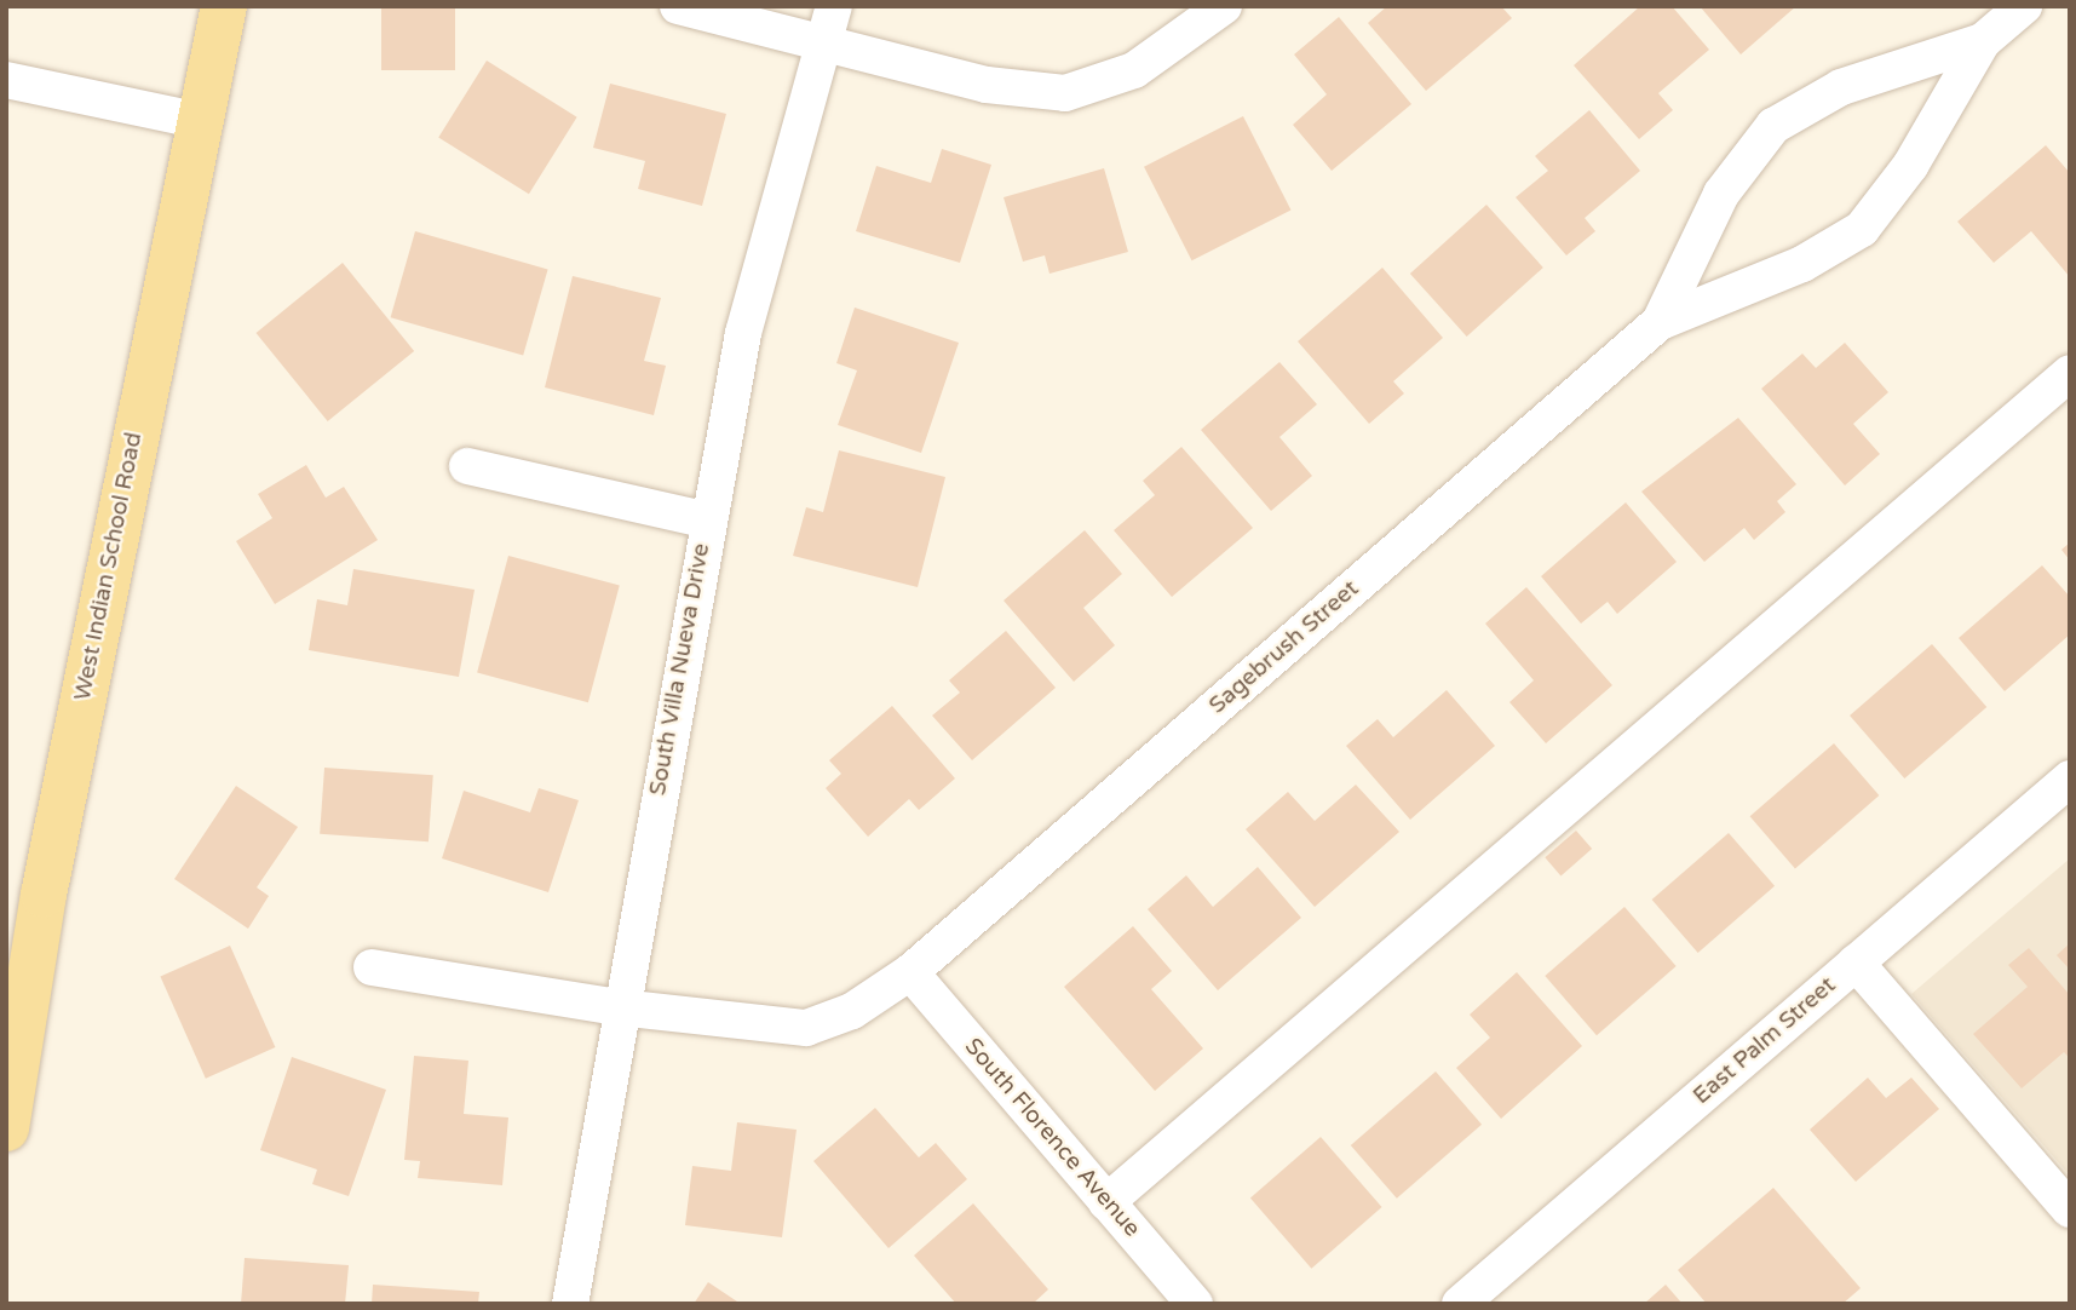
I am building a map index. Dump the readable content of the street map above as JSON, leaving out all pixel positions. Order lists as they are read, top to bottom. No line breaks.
{"streets":{"main road":["West Indian School Road"],"street":["Sagebrush Street","South Villa Nueva Drive","East Palm Street","South Florence Avenue"]},"crossings":[["Sagebrush Street","South Villa Nueva Drive"],["Sagebrush Street","South Florence Avenue"]]}
